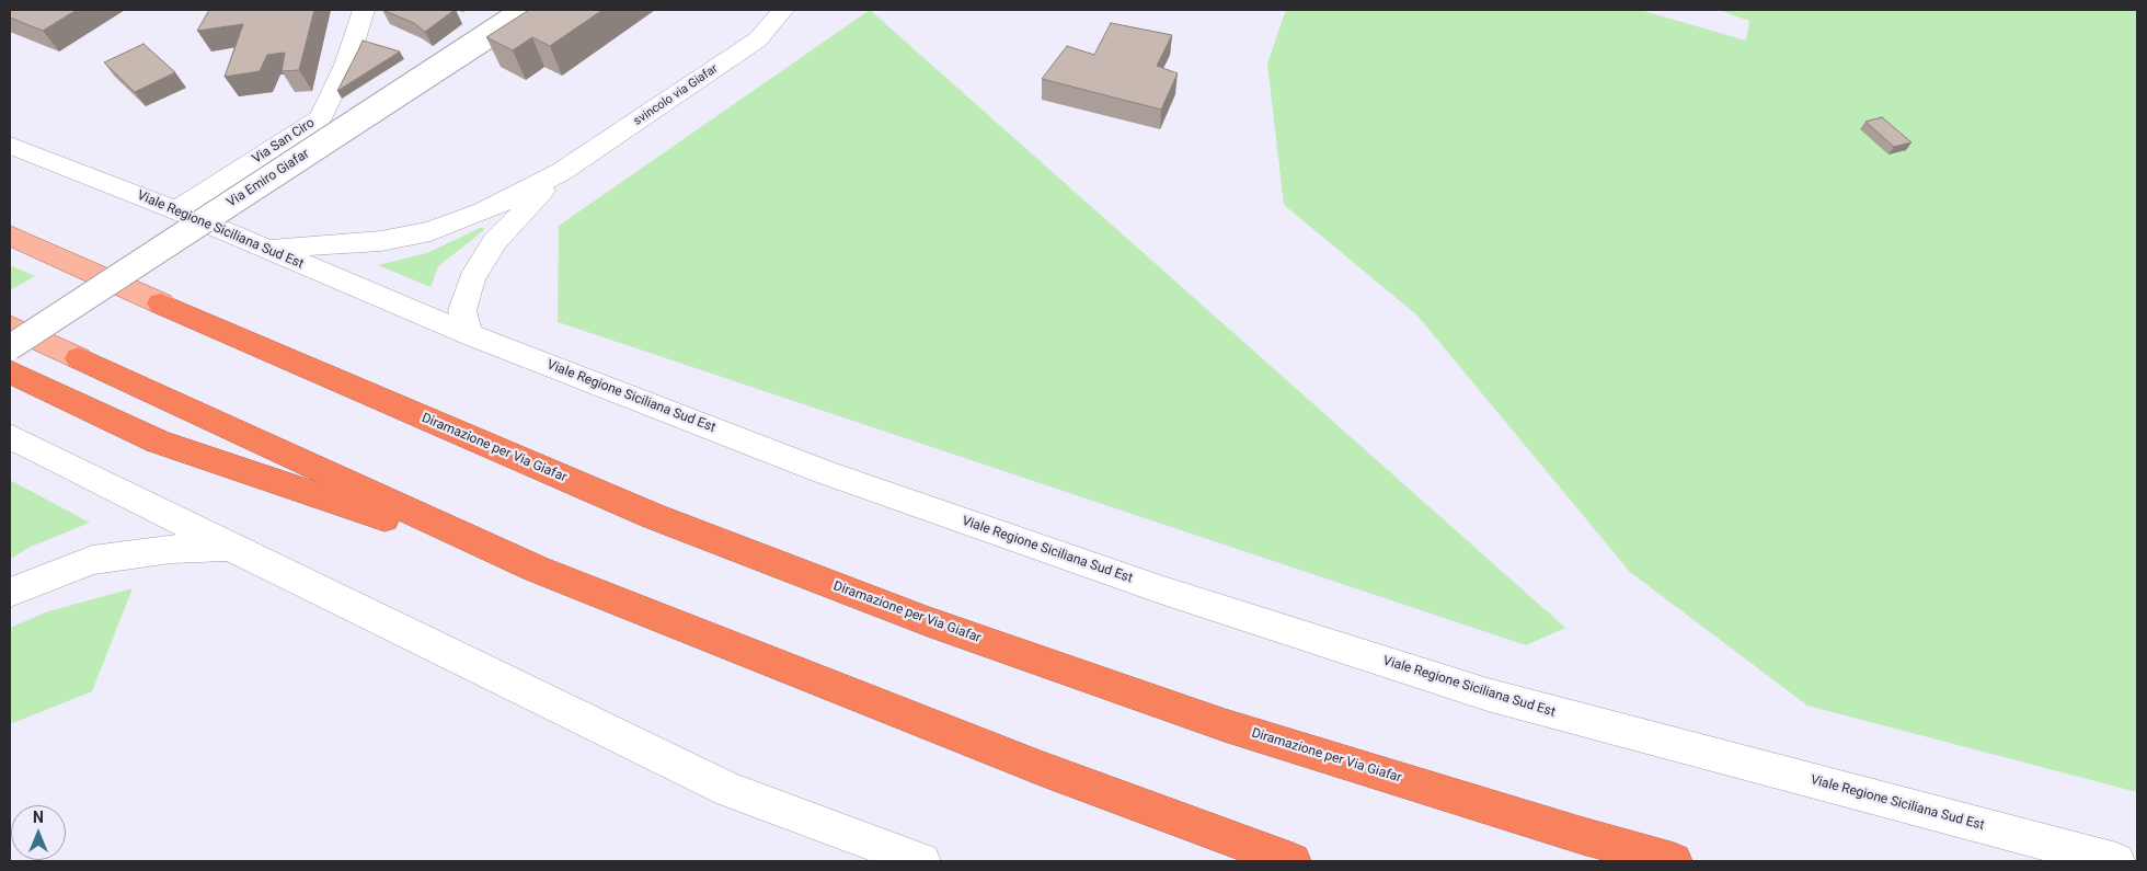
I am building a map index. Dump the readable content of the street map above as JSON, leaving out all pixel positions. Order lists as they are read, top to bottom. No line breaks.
{"streets":{"highway":["Diramazione per Via Giafar"],"street":["svincolo via Giafar","Via San Ciro","Via Emiro Giafar","Viale Regione Siciliana Sud Est"]},"crossings":[["svincolo via Giafar","Viale Regione Siciliana Sud Est"],["Via San Ciro","Viale Regione Siciliana Sud Est"]],"north":"top"}
